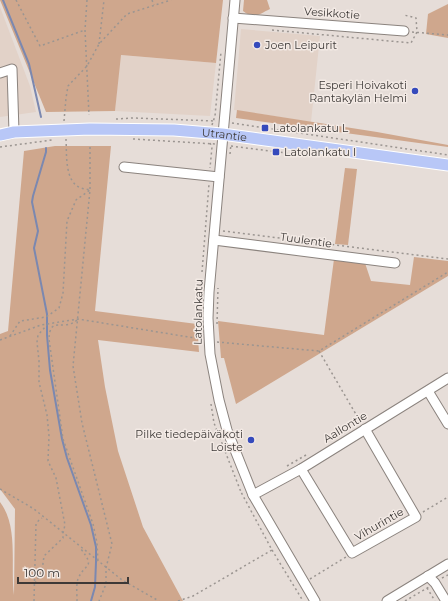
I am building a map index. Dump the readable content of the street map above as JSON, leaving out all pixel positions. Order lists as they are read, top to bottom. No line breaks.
{"streets":{"main road":["Utrantie"],"street":["Vesikkotie","Tuulentie","Latolankatu","Aallontie","Vihurintie"]},"crossings":[["Vesikkotie","Latolankatu"],["Utrantie","Latolankatu"],["Tuulentie","Latolankatu"],["Latolankatu","Aallontie"],["Aallontie","Vihurintie"]],"places":{"other":["Joen Leipurit","Esperi Hoivakoti Rantakylän Helmi","Pilke tiedepäiväkoti Loiste"],"transit":["Latolankatu L","Latolankatu I"]},"scale_bar":"100 m"}
